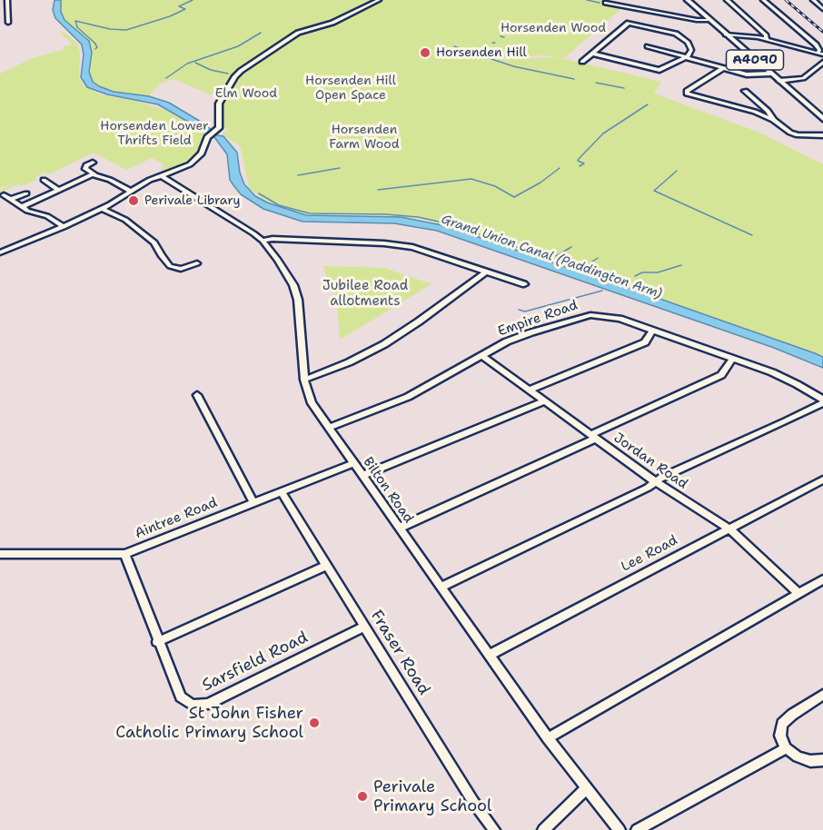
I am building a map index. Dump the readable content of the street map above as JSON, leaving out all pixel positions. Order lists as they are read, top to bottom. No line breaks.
{"streets":{"main road":["A4090"],"street":["Empire Road","Jordan Road","Bilton Road","Aintree Road","Lee Road","Fraser Road","Sarsfield Road"]},"crossings":[["Empire Road","Jordan Road"],["Empire Road","Bilton Road"],["Jordan Road","Lee Road"],["Bilton Road","Aintree Road"],["Bilton Road","Lee Road"],["Aintree Road","Fraser Road"],["Aintree Road","Sarsfield Road"],["Fraser Road","Sarsfield Road"]],"water":["Grand Union Canal (Paddington Arm)"],"parks":["Horsenden Wood","Horsenden Hill Open Space","Elm Wood","Horsenden Lower Thrifts Field","Horsenden Farm Wood","Jubilee Road allotments"],"places":["Horsenden Hill","Perivale Library","St John Fisher Catholic Primary School","Perivale Primary School"]}
